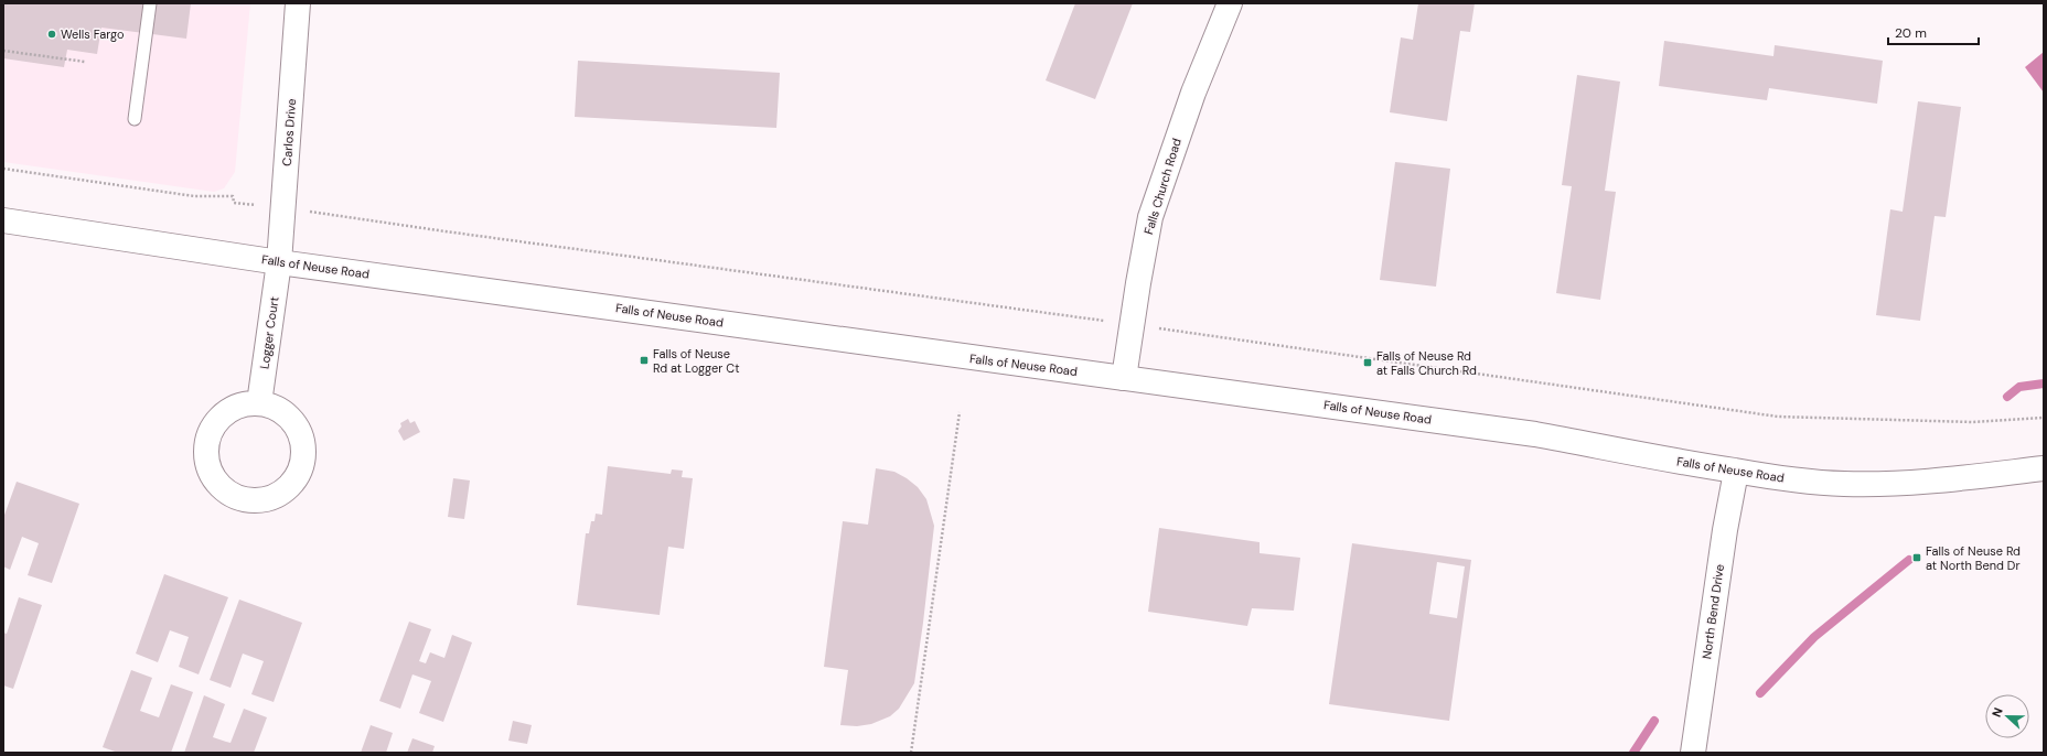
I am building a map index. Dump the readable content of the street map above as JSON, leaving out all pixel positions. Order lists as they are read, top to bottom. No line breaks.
{"streets":{"main road":["Carlos Drive","Falls Church Road","Falls of Neuse Road","Logger Court","North Bend Drive"]},"crossings":[["Carlos Drive","Falls of Neuse Road"],["Carlos Drive","Logger Court"],["Falls Church Road","Falls of Neuse Road"],["Falls of Neuse Road","Logger Court"],["Falls of Neuse Road","North Bend Drive"]],"places":{"other":["Wells Fargo"],"transit":["Falls of Neuse Rd at Logger Ct","Falls of Neuse Rd at Falls Church Rd","Falls of Neuse Rd at North Bend Dr"]},"scale_bar":"20 m","north":"left"}
